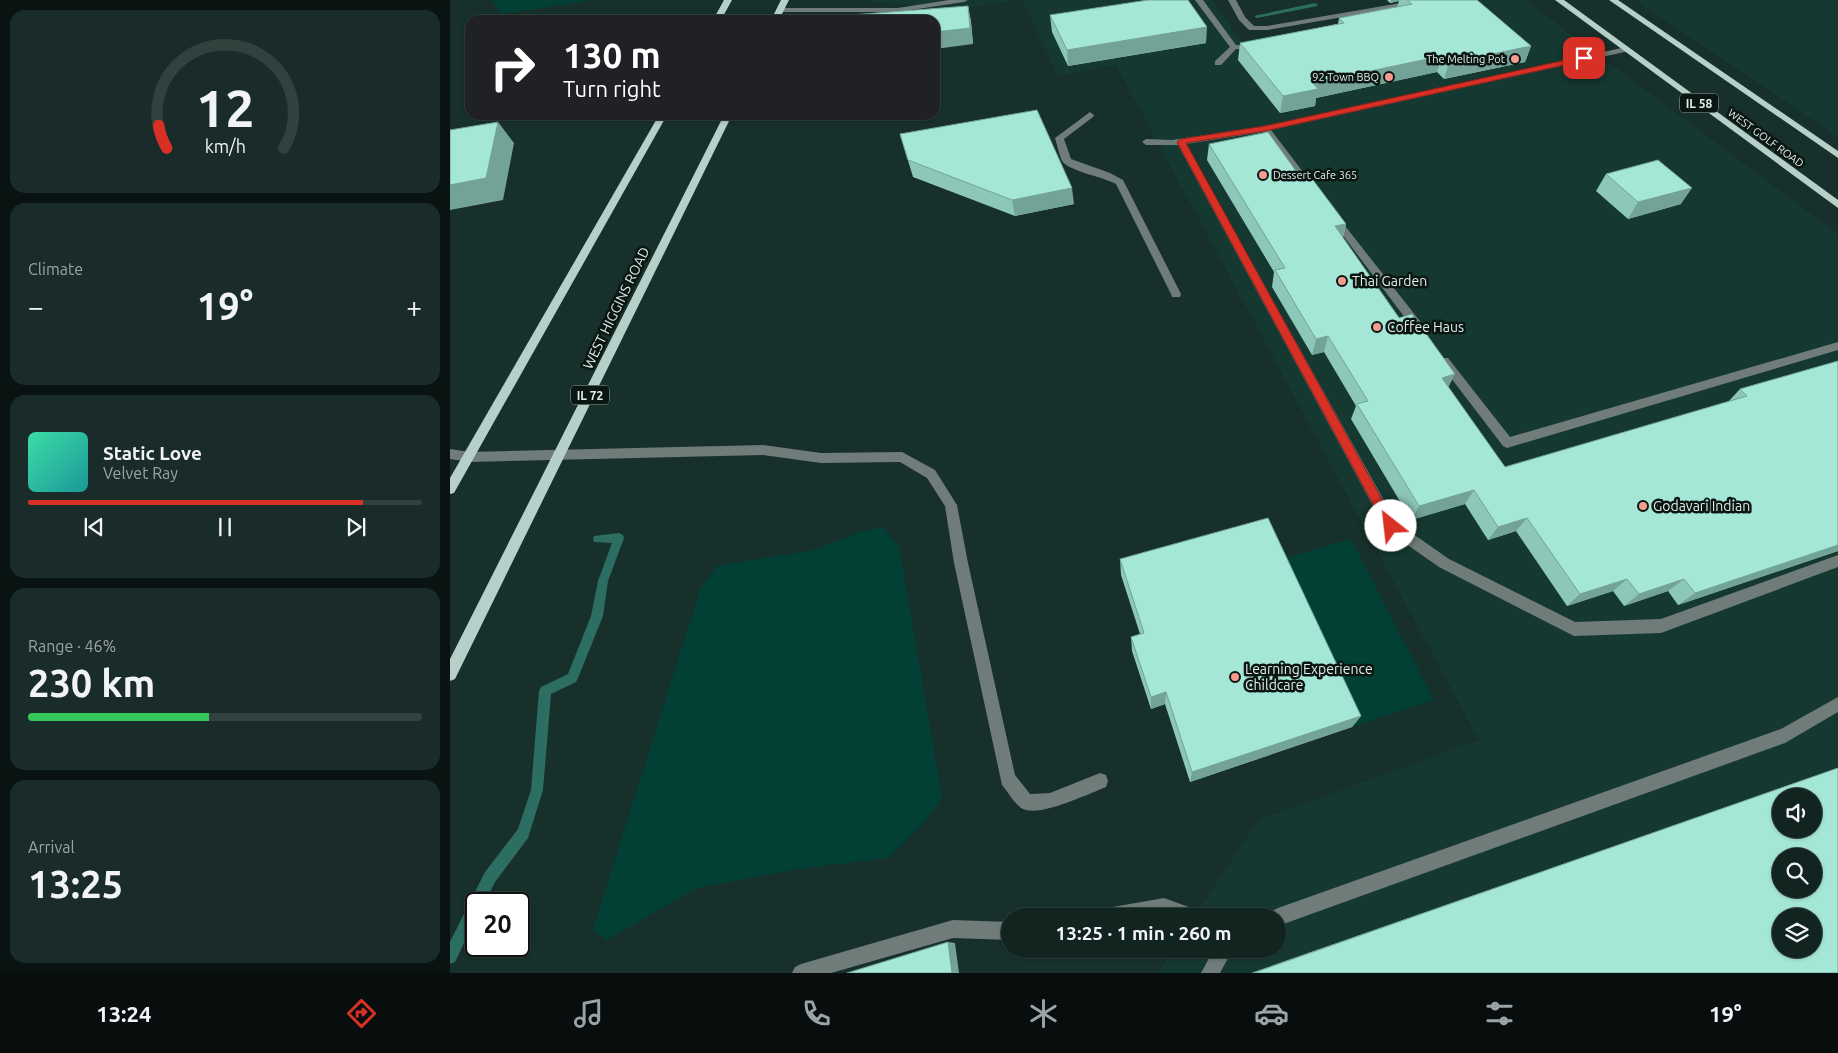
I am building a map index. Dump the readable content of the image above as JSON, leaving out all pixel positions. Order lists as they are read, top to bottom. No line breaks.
{"streets":{"main road":["IL 58","WEST GOLF ROAD","WEST HIGGINS ROAD","IL 72"]},"places":["The Melting Pot","92 Town BBQ","Dessert Cafe 365","Thai Garden","Coffee Haus","Godavari Indian","Learning Experience Childcare"],"page":{"turn":["130 m","Turn right"],"tile":["Climate",["Range · 46%","230 km"],["Arrival","13:25"]],"heat":["−","19°","+"],"song":["Static Love","Velvet Ray"],"limit":"20","trip":"13:25 · 1 min · 260 m","tabs":["13:24","19°"],"gauge":["12","km/h"]}}
